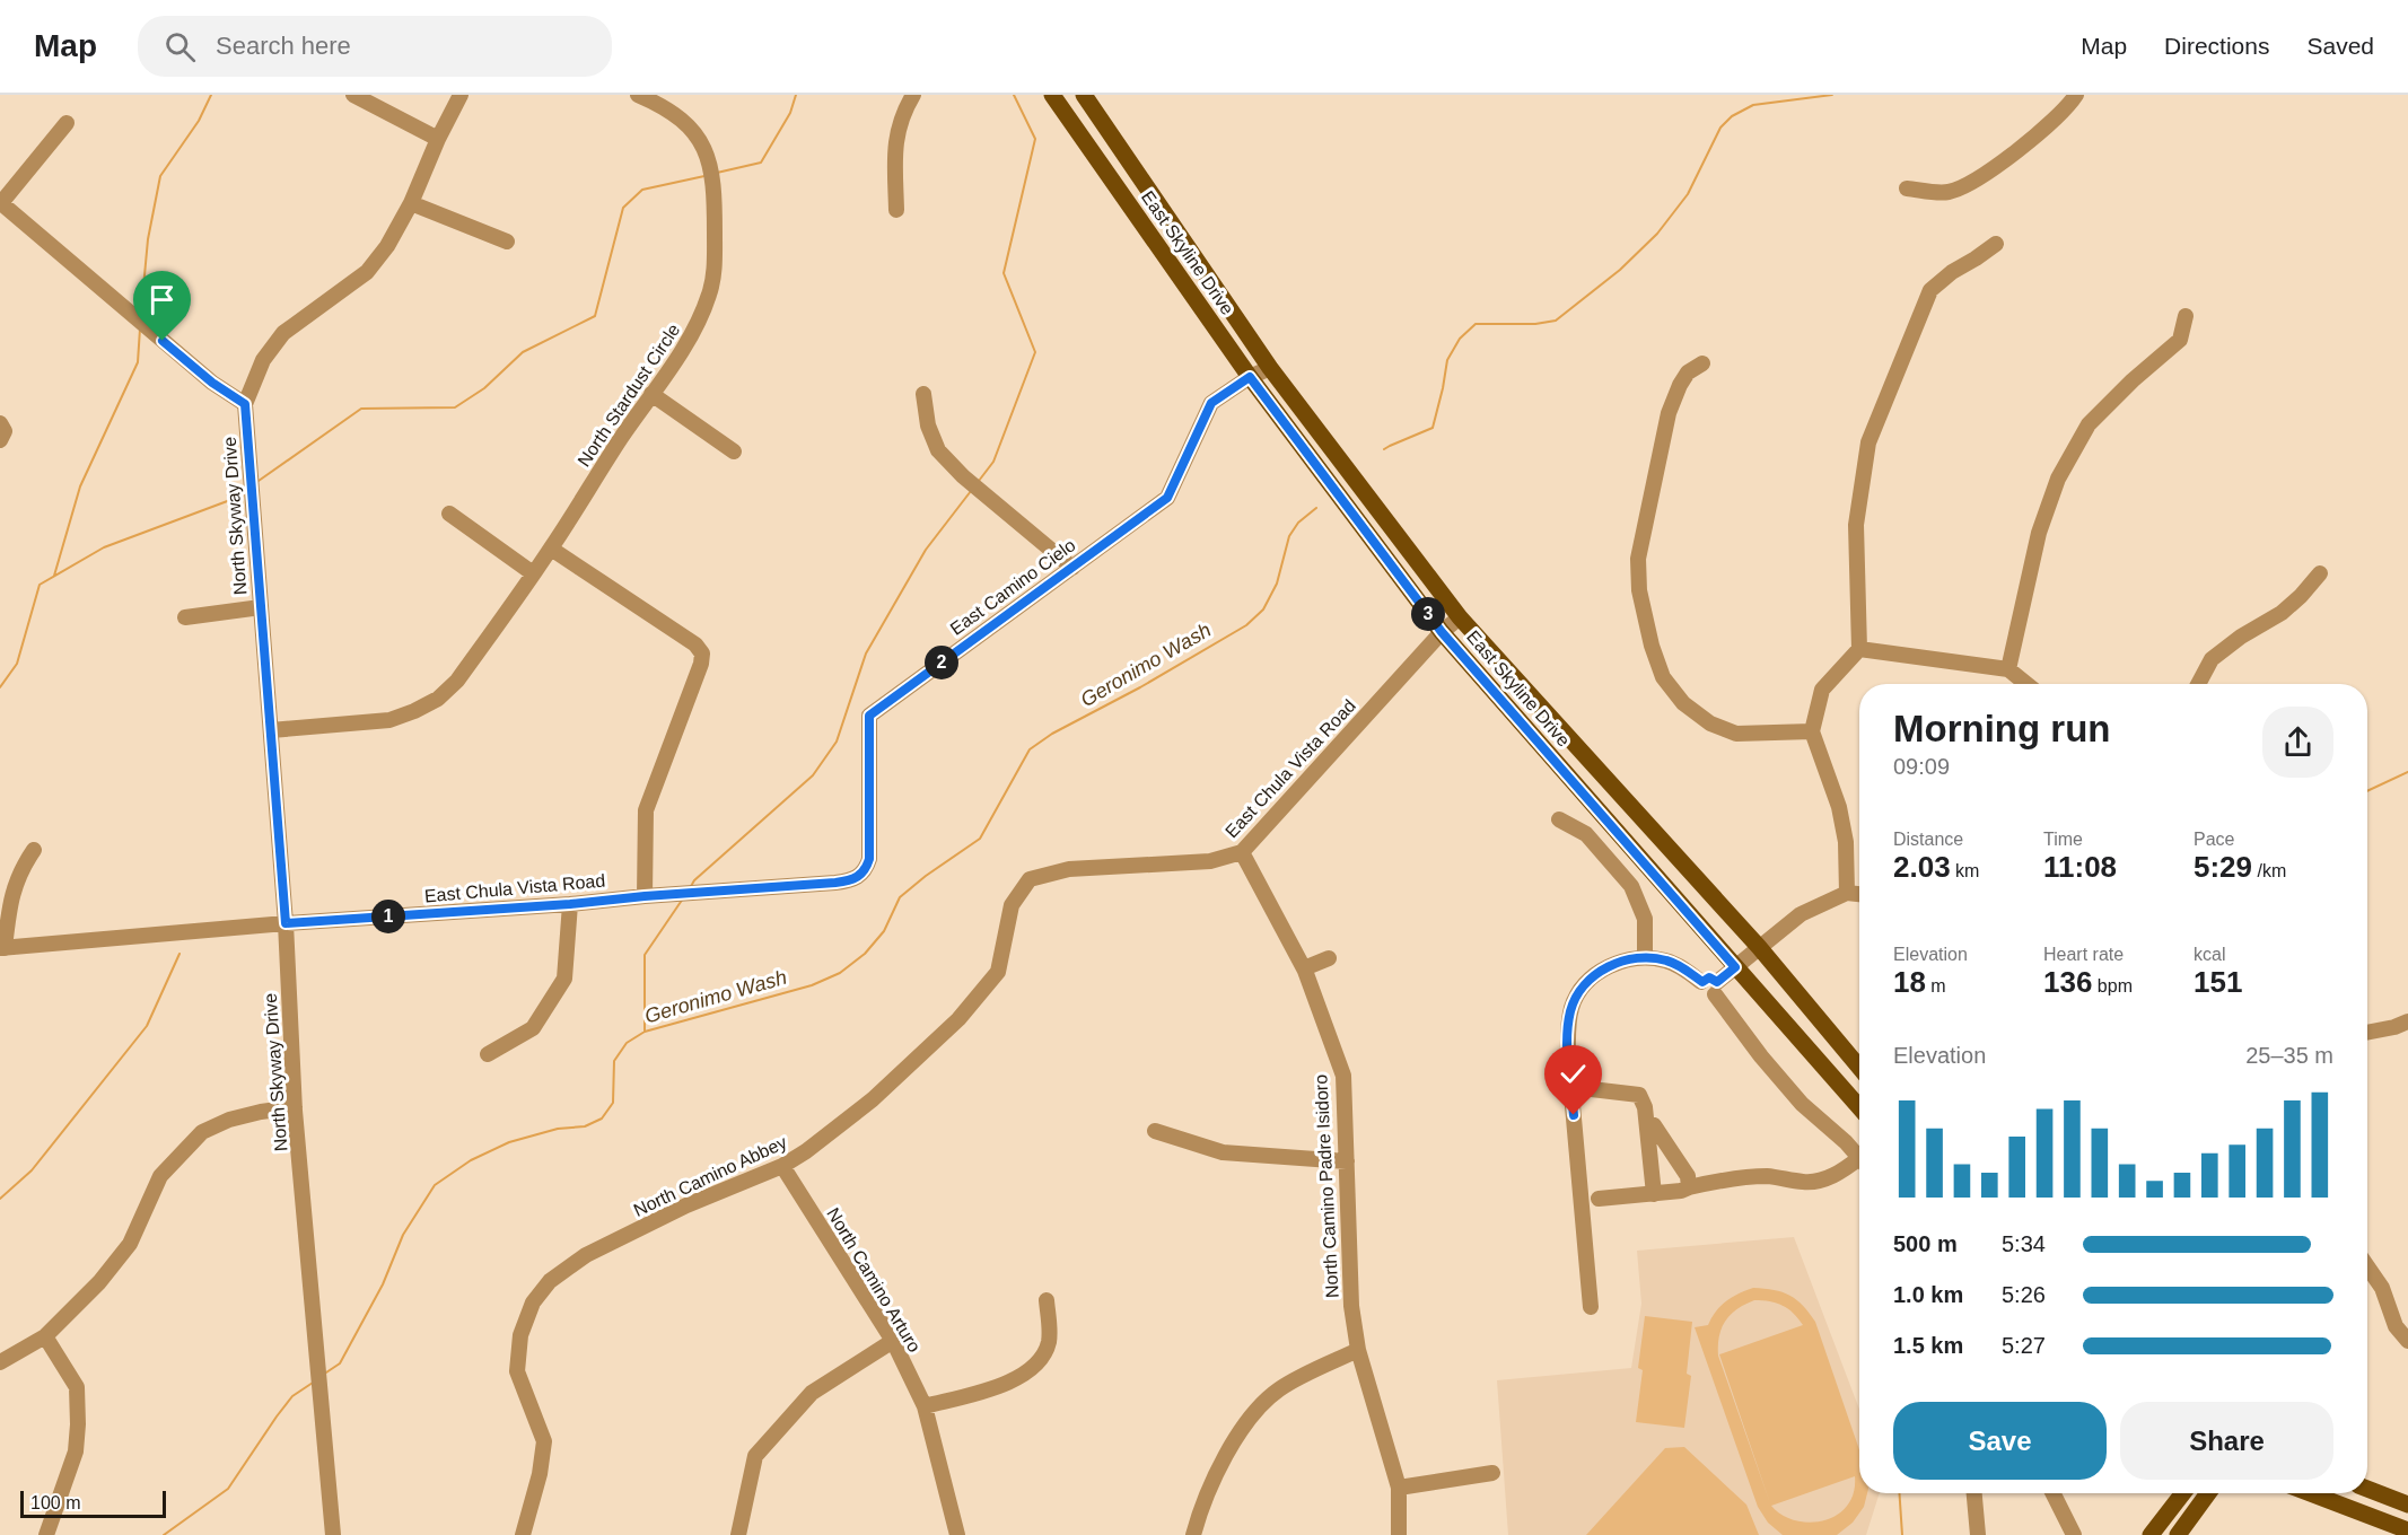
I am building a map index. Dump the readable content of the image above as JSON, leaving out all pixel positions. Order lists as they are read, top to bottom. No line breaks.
{"streets":{"main road":["East Skyline Drive"],"street":["North Stardust Circle","North Skyway Drive","East Camino Cielo","East Chula Vista Road","North Camino Abbey","North Camino Padre Isidoro","North Camino Arturo"]},"crossings":[["East Skyline Drive","East Camino Cielo"],["East Skyline Drive","East Chula Vista Road"],["North Stardust Circle","North Skyway Drive"],["North Skyway Drive","East Chula Vista Road"],["East Camino Cielo","East Chula Vista Road"],["East Chula Vista Road","North Camino Abbey"],["East Chula Vista Road","North Camino Padre Isidoro"],["North Camino Abbey","North Camino Arturo"]],"water":["Geronimo Wash"],"scale_bar":"100 m","page":{"header":"Map","search":"Search here","nav":["Map","Directions","Saved"],"pins":["3","2","1"],"heading":["Morning run","09:09"],"stats":[["Distance","2.03 km"],["Time","11:08"],["Pace","5:29 /km"],["Elevation","18 m"],["Heart rate","136 bpm"],["kcal","151"]],"chart":["Elevation","25–35 m"],"list":[{"name":"500 m","note":"5:34"},{"name":"1.0 km","note":"5:26"},{"name":"1.5 km","note":"5:27"}],"buttons":["Save","Share"],"scale":"100 m"}}
